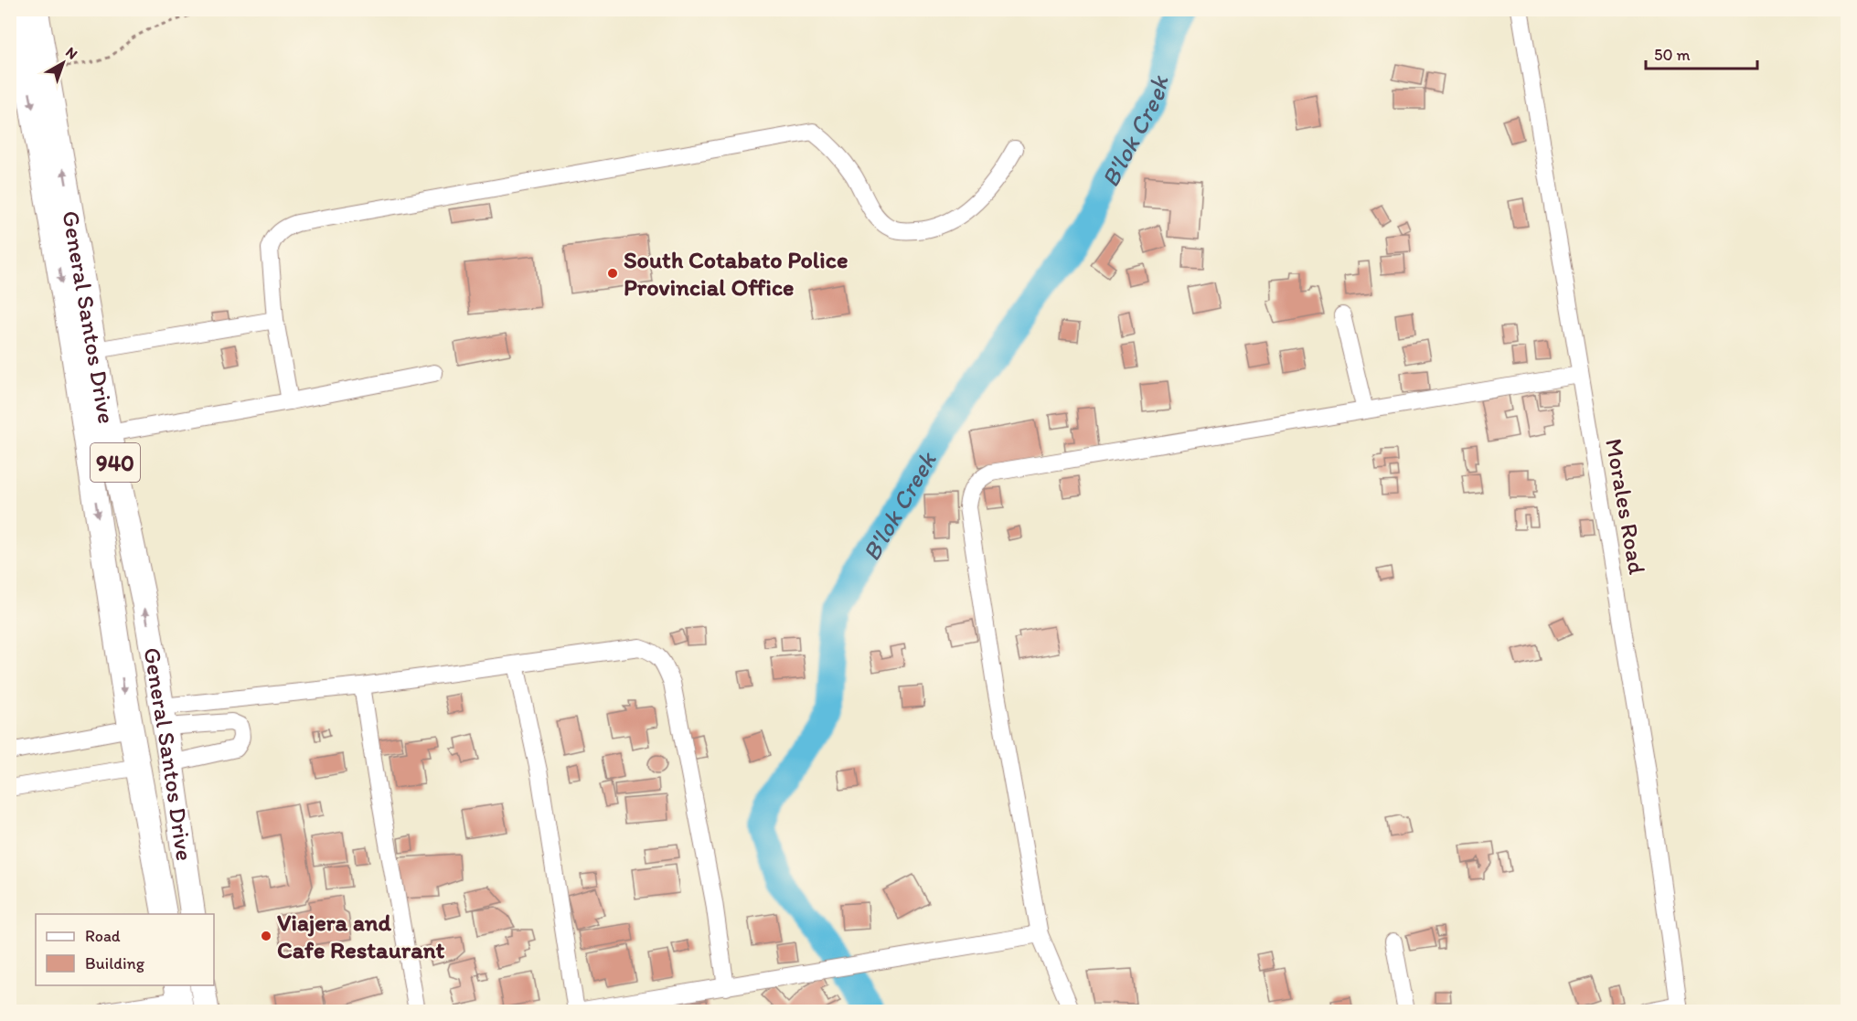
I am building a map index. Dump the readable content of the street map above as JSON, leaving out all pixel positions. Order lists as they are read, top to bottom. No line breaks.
{"streets":{"highway":["General Santos Drive","940"],"street":["Morales Road"]},"water":["B'lok Creek"],"places":["South Cotabato Police Provincial Office","Viajera and Cafe Restaurant"],"legend":["Road","Building"],"scale_bar":"50 m","north":"top right"}
